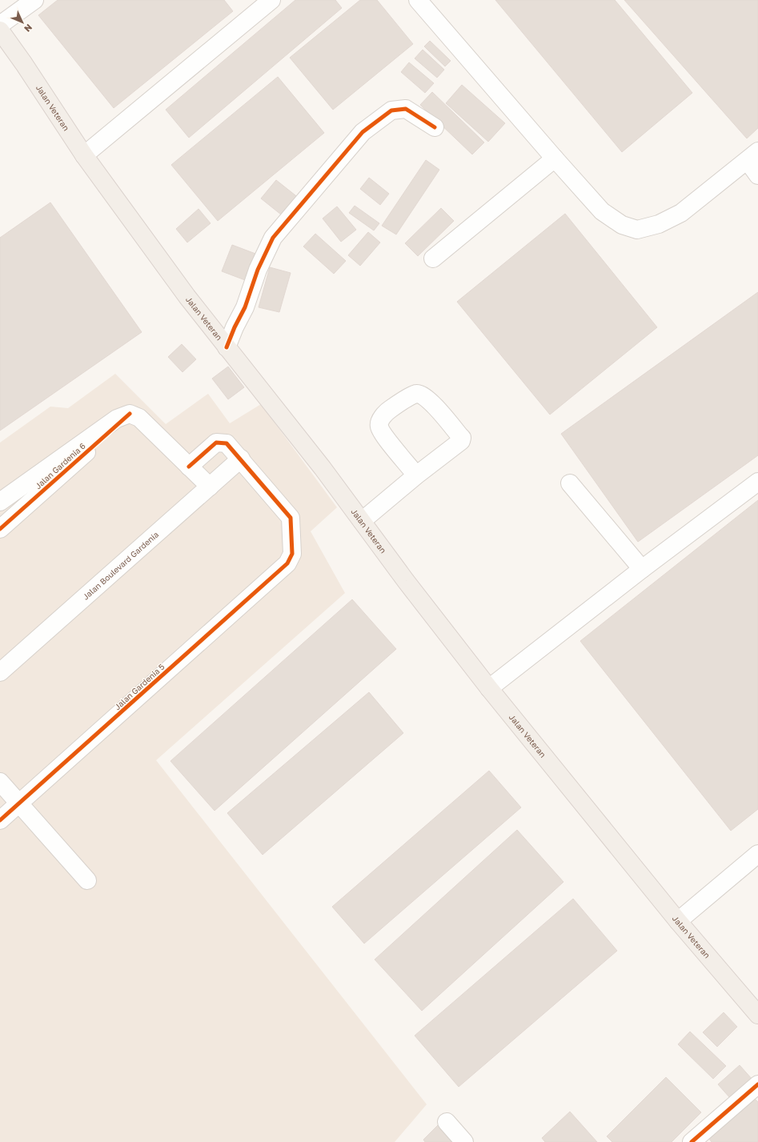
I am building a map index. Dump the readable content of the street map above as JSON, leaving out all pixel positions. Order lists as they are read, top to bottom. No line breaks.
{"streets":{"main road":["Jalan Veteran"],"street":["Jalan Gardenia 6","Jalan Boulevard Gardenia","Jalan Gardenia 5"]},"crossings":[["Jalan Boulevard Gardenia","Jalan Gardenia 5"]],"north":"bottom right"}
